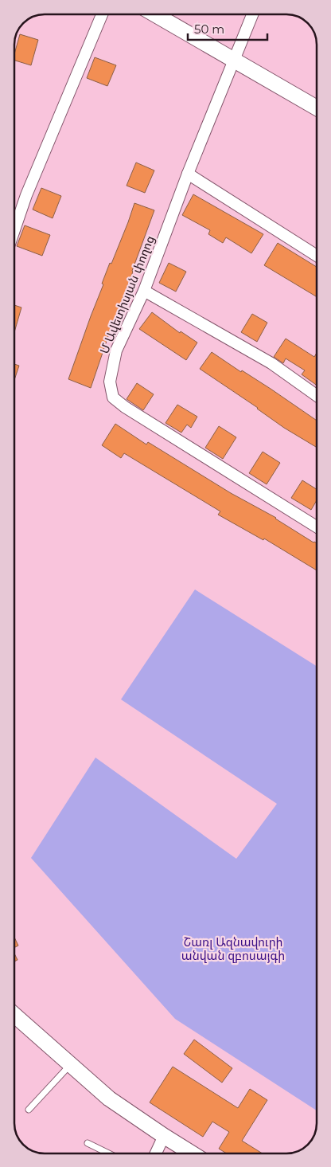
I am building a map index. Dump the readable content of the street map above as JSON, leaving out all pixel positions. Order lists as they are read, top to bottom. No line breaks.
{"streets":{"street":["Մ Ավետիսյան փողոց"]},"parks":["Շառլ Ազնավուրի անվան զբոսայգի"],"scale_bar":"50 m"}
